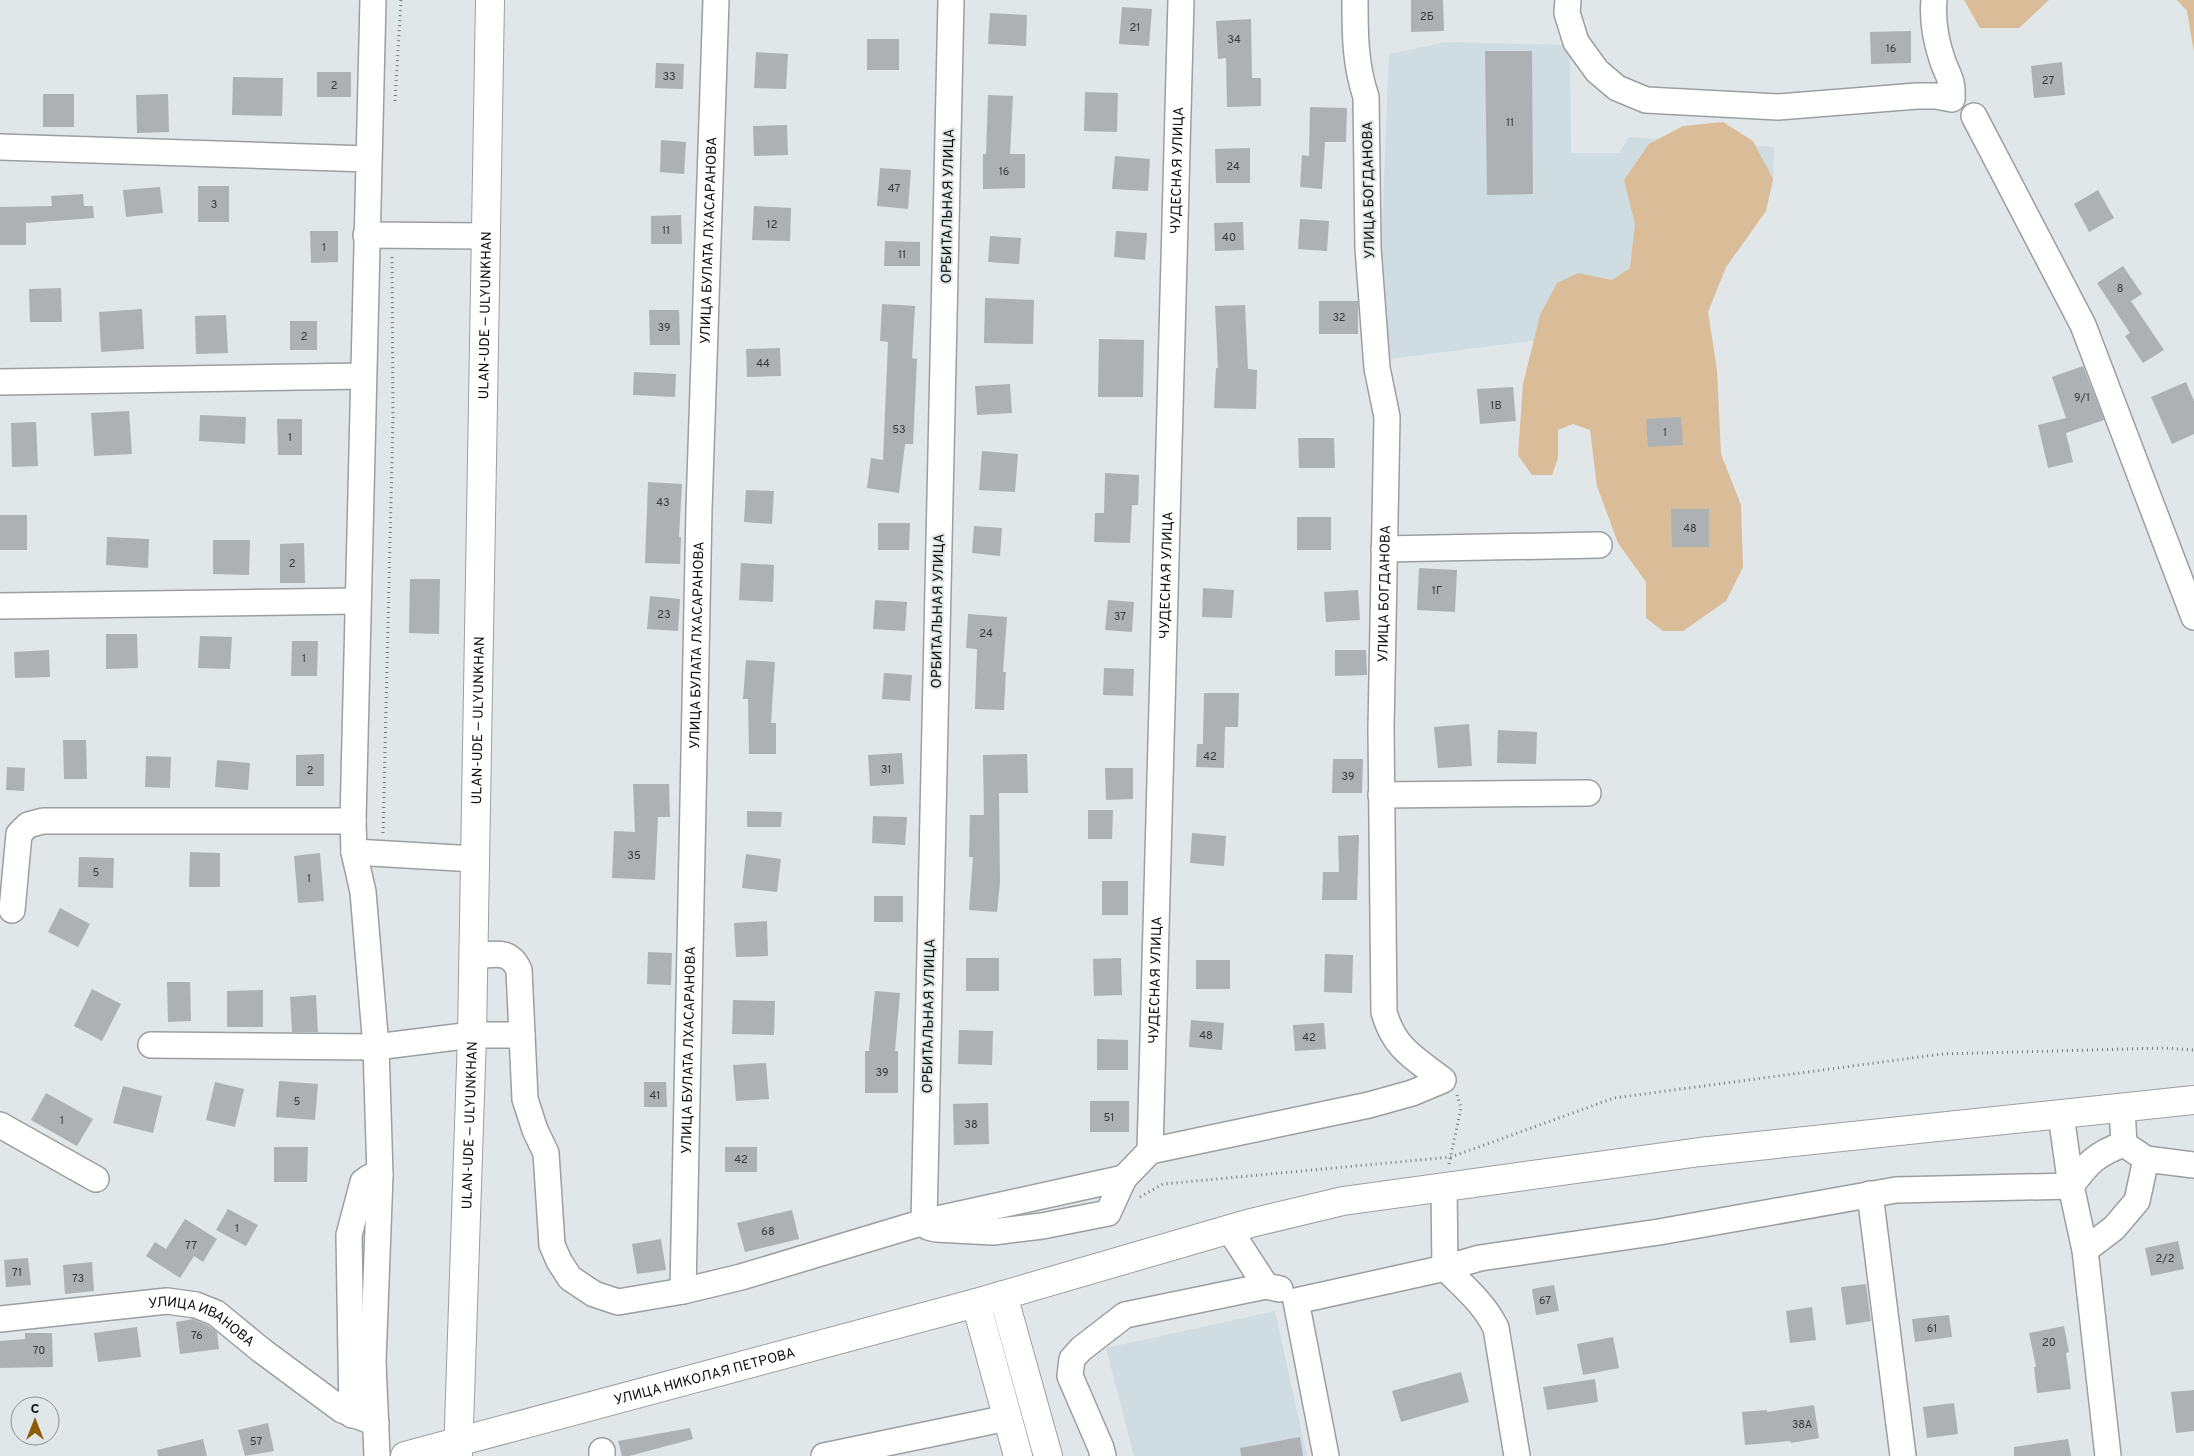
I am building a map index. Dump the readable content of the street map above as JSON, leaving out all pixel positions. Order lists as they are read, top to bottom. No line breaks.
{"streets":{"main road":["ULAN-UDE — ULYUNKHAN","УЛИЦА НИКОЛАЯ ПЕТРОВА"],"street":["ЧУДЕСНАЯ УЛИЦА","УЛИЦА БОГДАНОВА","ОРБИТАЛЬНАЯ УЛИЦА","УЛИЦА БУЛАТА ЛХАСАРАНОВА","УЛИЦА ИВАНОВА"]},"crossings":[["ULAN-UDE — ULYUNKHAN","УЛИЦА НИКОЛАЯ ПЕТРОВА"]],"house_numbers":["2Б","21","34","16","33","27","2","11","24","16","47","3","12","11","40","1","11","8","32","39","2","44","9/1","1В","53","1","1","43","48","2","1Г","23","37","24","1","42","31","2","39","35","5","1","48","42","39","41","5","51","1","38","42","1","68","77","2/2","71","73","67","61","76","20","70","38А","57"],"north":"top"}
